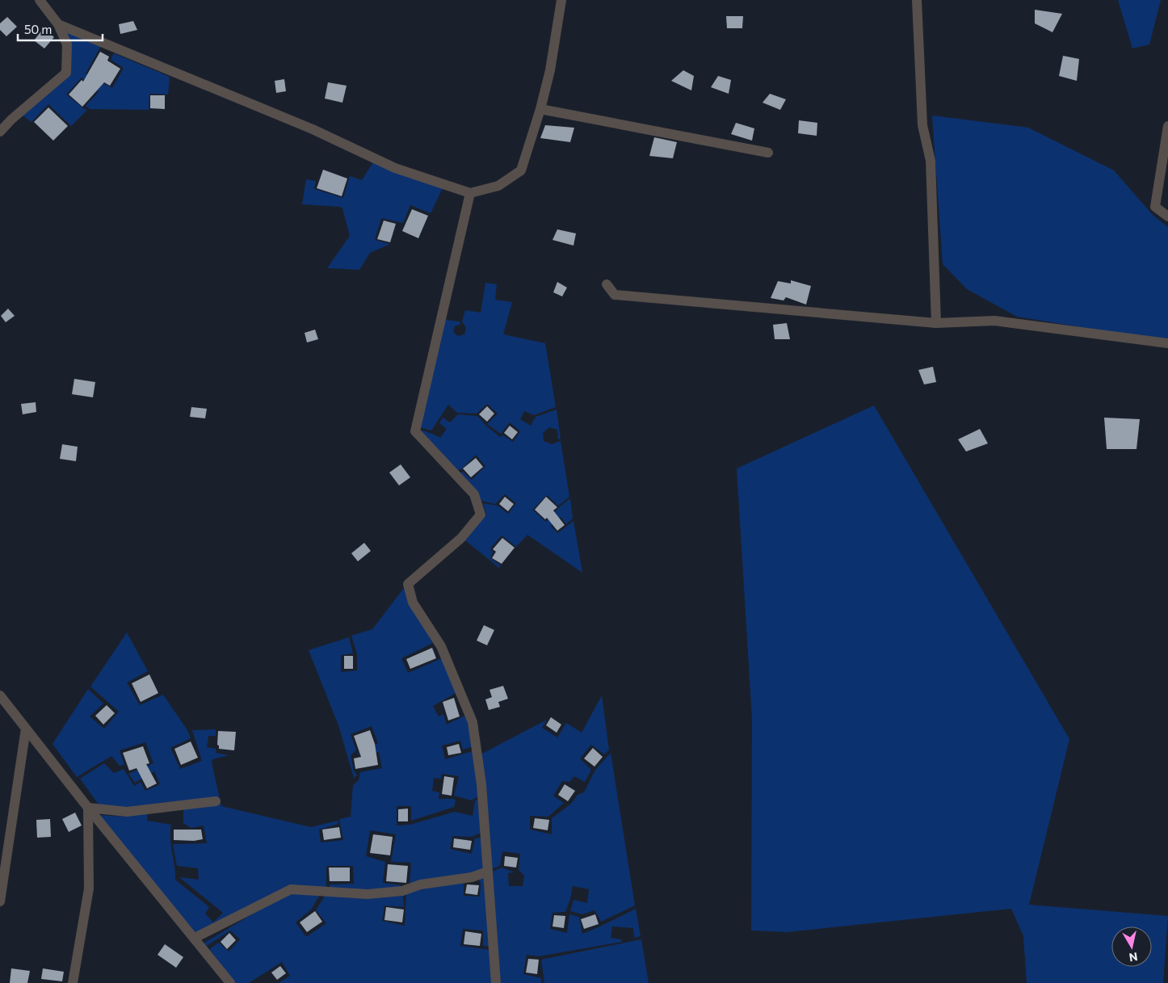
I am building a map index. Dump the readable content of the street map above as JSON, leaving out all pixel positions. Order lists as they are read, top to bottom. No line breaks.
{"scale_bar":"50 m","north":"bottom"}
